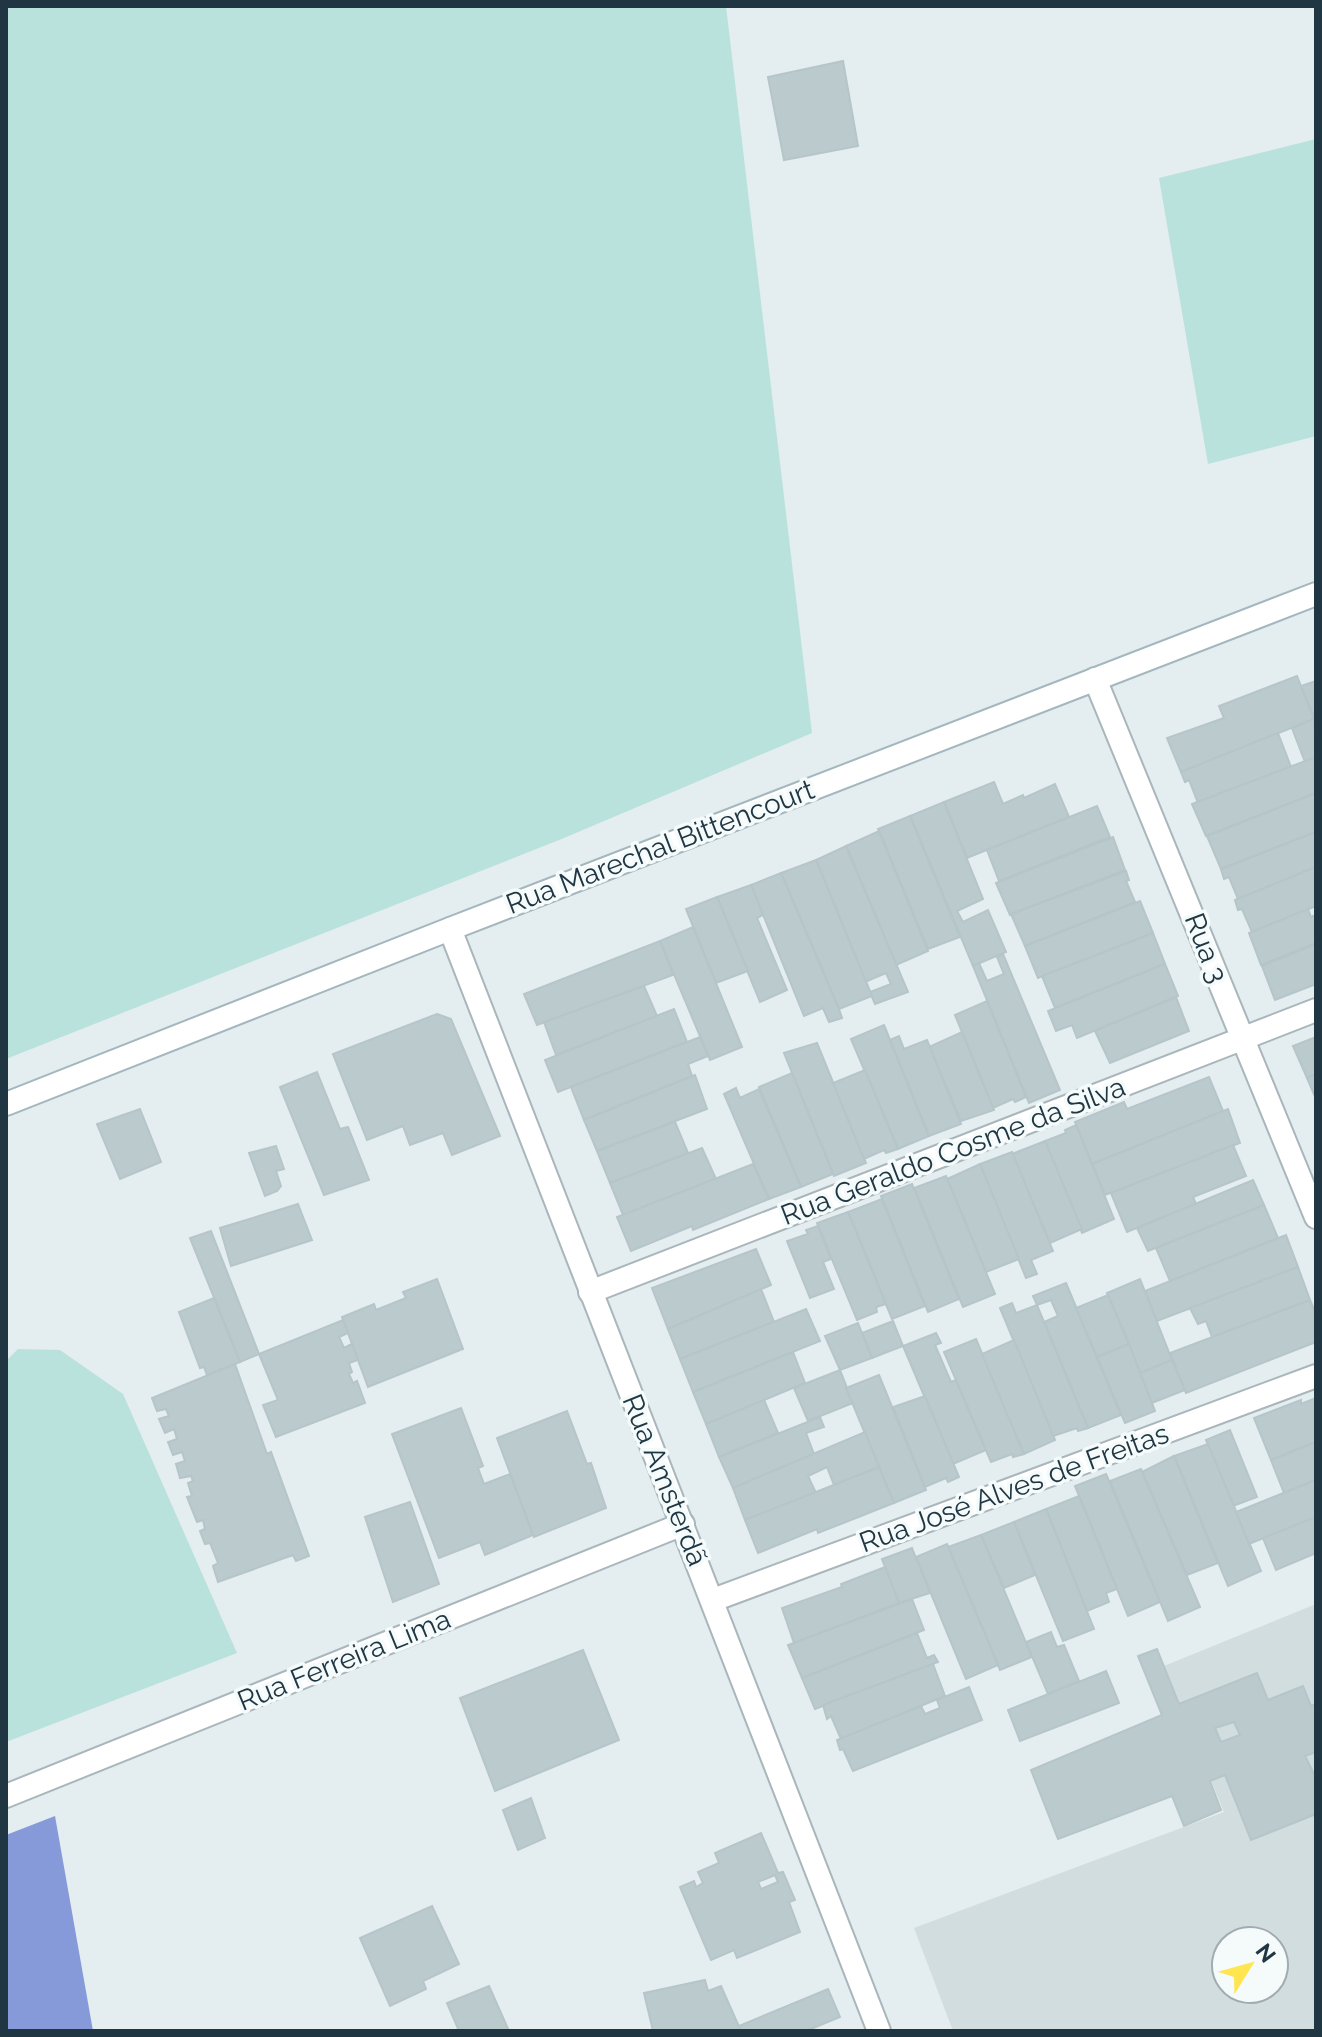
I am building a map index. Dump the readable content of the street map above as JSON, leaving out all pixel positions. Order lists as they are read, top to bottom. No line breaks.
{"streets":{"street":["Rua Marechal Bittencourt","Rua 3","Rua Geraldo Cosme da Silva","Rua Amsterdã","Rua José Alves de Freitas","Rua Ferreira Lima"]},"crossings":[["Rua Marechal Bittencourt","Rua 3"],["Rua Marechal Bittencourt","Rua Amsterdã"],["Rua 3","Rua Geraldo Cosme da Silva"],["Rua Geraldo Cosme da Silva","Rua Amsterdã"],["Rua Amsterdã","Rua José Alves de Freitas"],["Rua Amsterdã","Rua Ferreira Lima"]],"north":"top right"}
